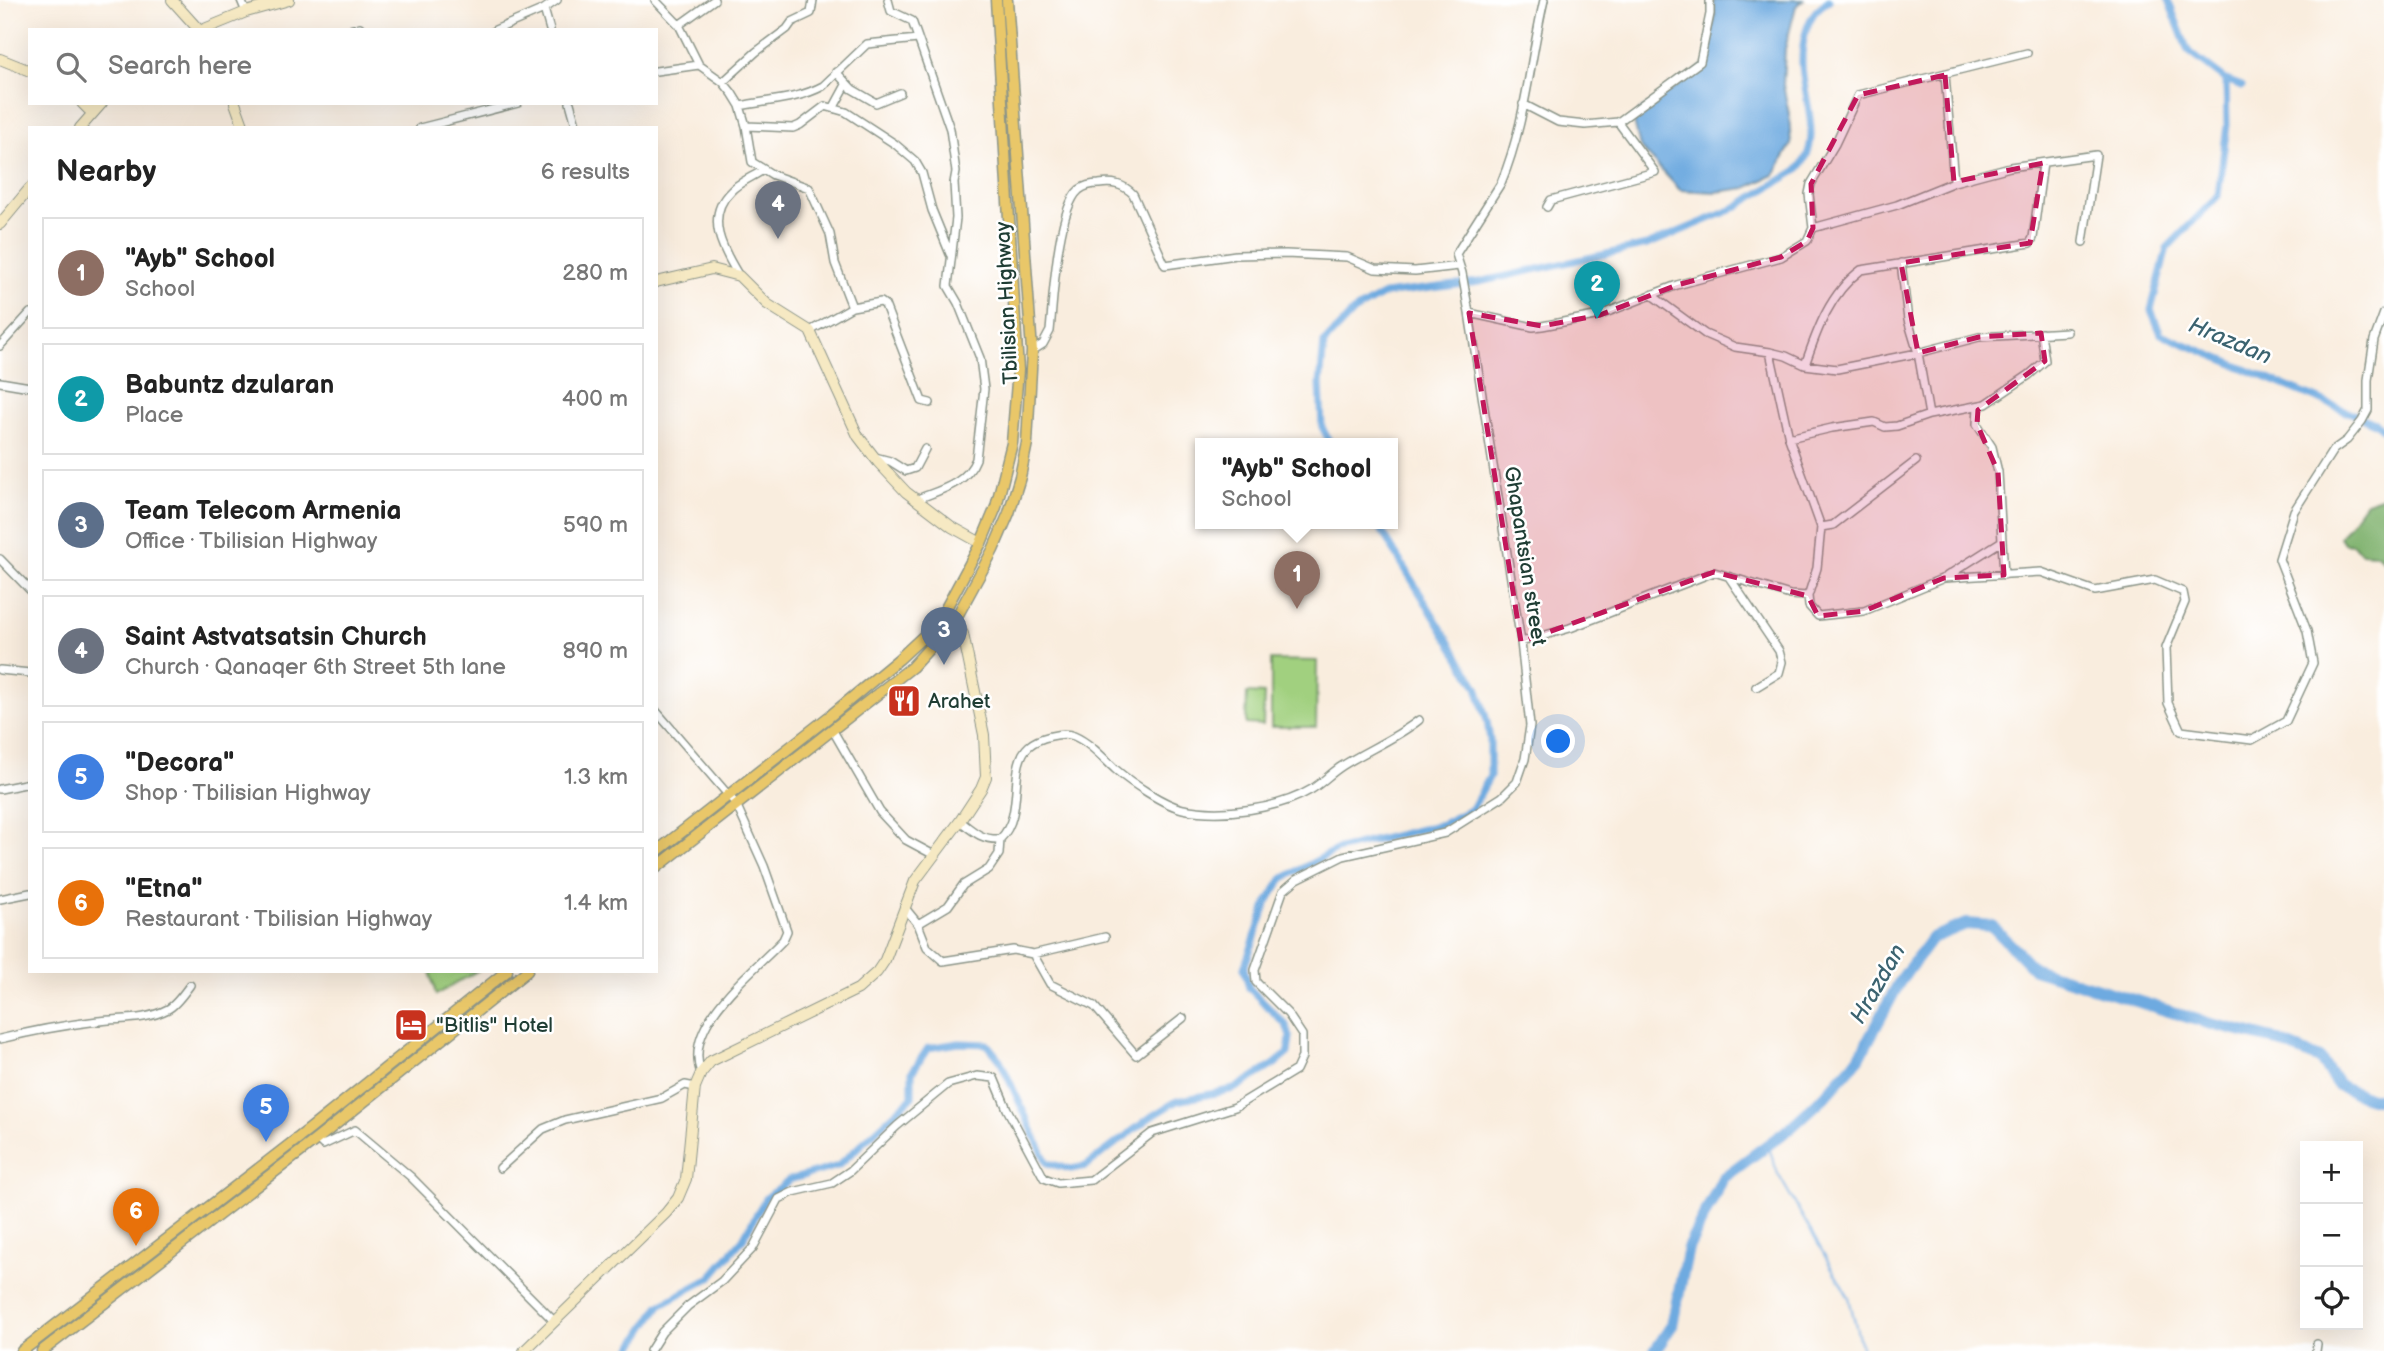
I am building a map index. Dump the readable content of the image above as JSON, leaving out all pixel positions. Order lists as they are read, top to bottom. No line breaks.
{"streets":{"main road":["Tbilisian Highway"],"street":["Ghapantsian street"]},"water":["Hrazdan"],"places":{"restaurant":["Arahet"],"hotel":["\"Bitlis\" Hotel"]},"page":{"search":"Search here","heading":["Nearby","6 results"],"pins":["4","2","1","3","5","6"],"list":[{"mark":"1","name":"\"Ayb\" School","note":"School","value":"280 m"},{"mark":"2","name":"Babuntz dzularan","note":"Place","value":"400 m"},{"mark":"3","name":"Team Telecom Armenia","note":"Office · Tbilisian Highway","value":"590 m"},{"mark":"4","name":"Saint Astvatsatsin Church","note":"Church · Qanaqer 6th Street 5th lane","value":"890 m"},{"mark":"5","name":"\"Decora\"","note":"Shop · Tbilisian Highway","value":"1.3 km"},{"mark":"6","name":"\"Etna\"","note":"Restaurant · Tbilisian Highway","value":"1.4 km"}],"popup":["\"Ayb\" School","School"],"map_buttons":["+","−"]}}
